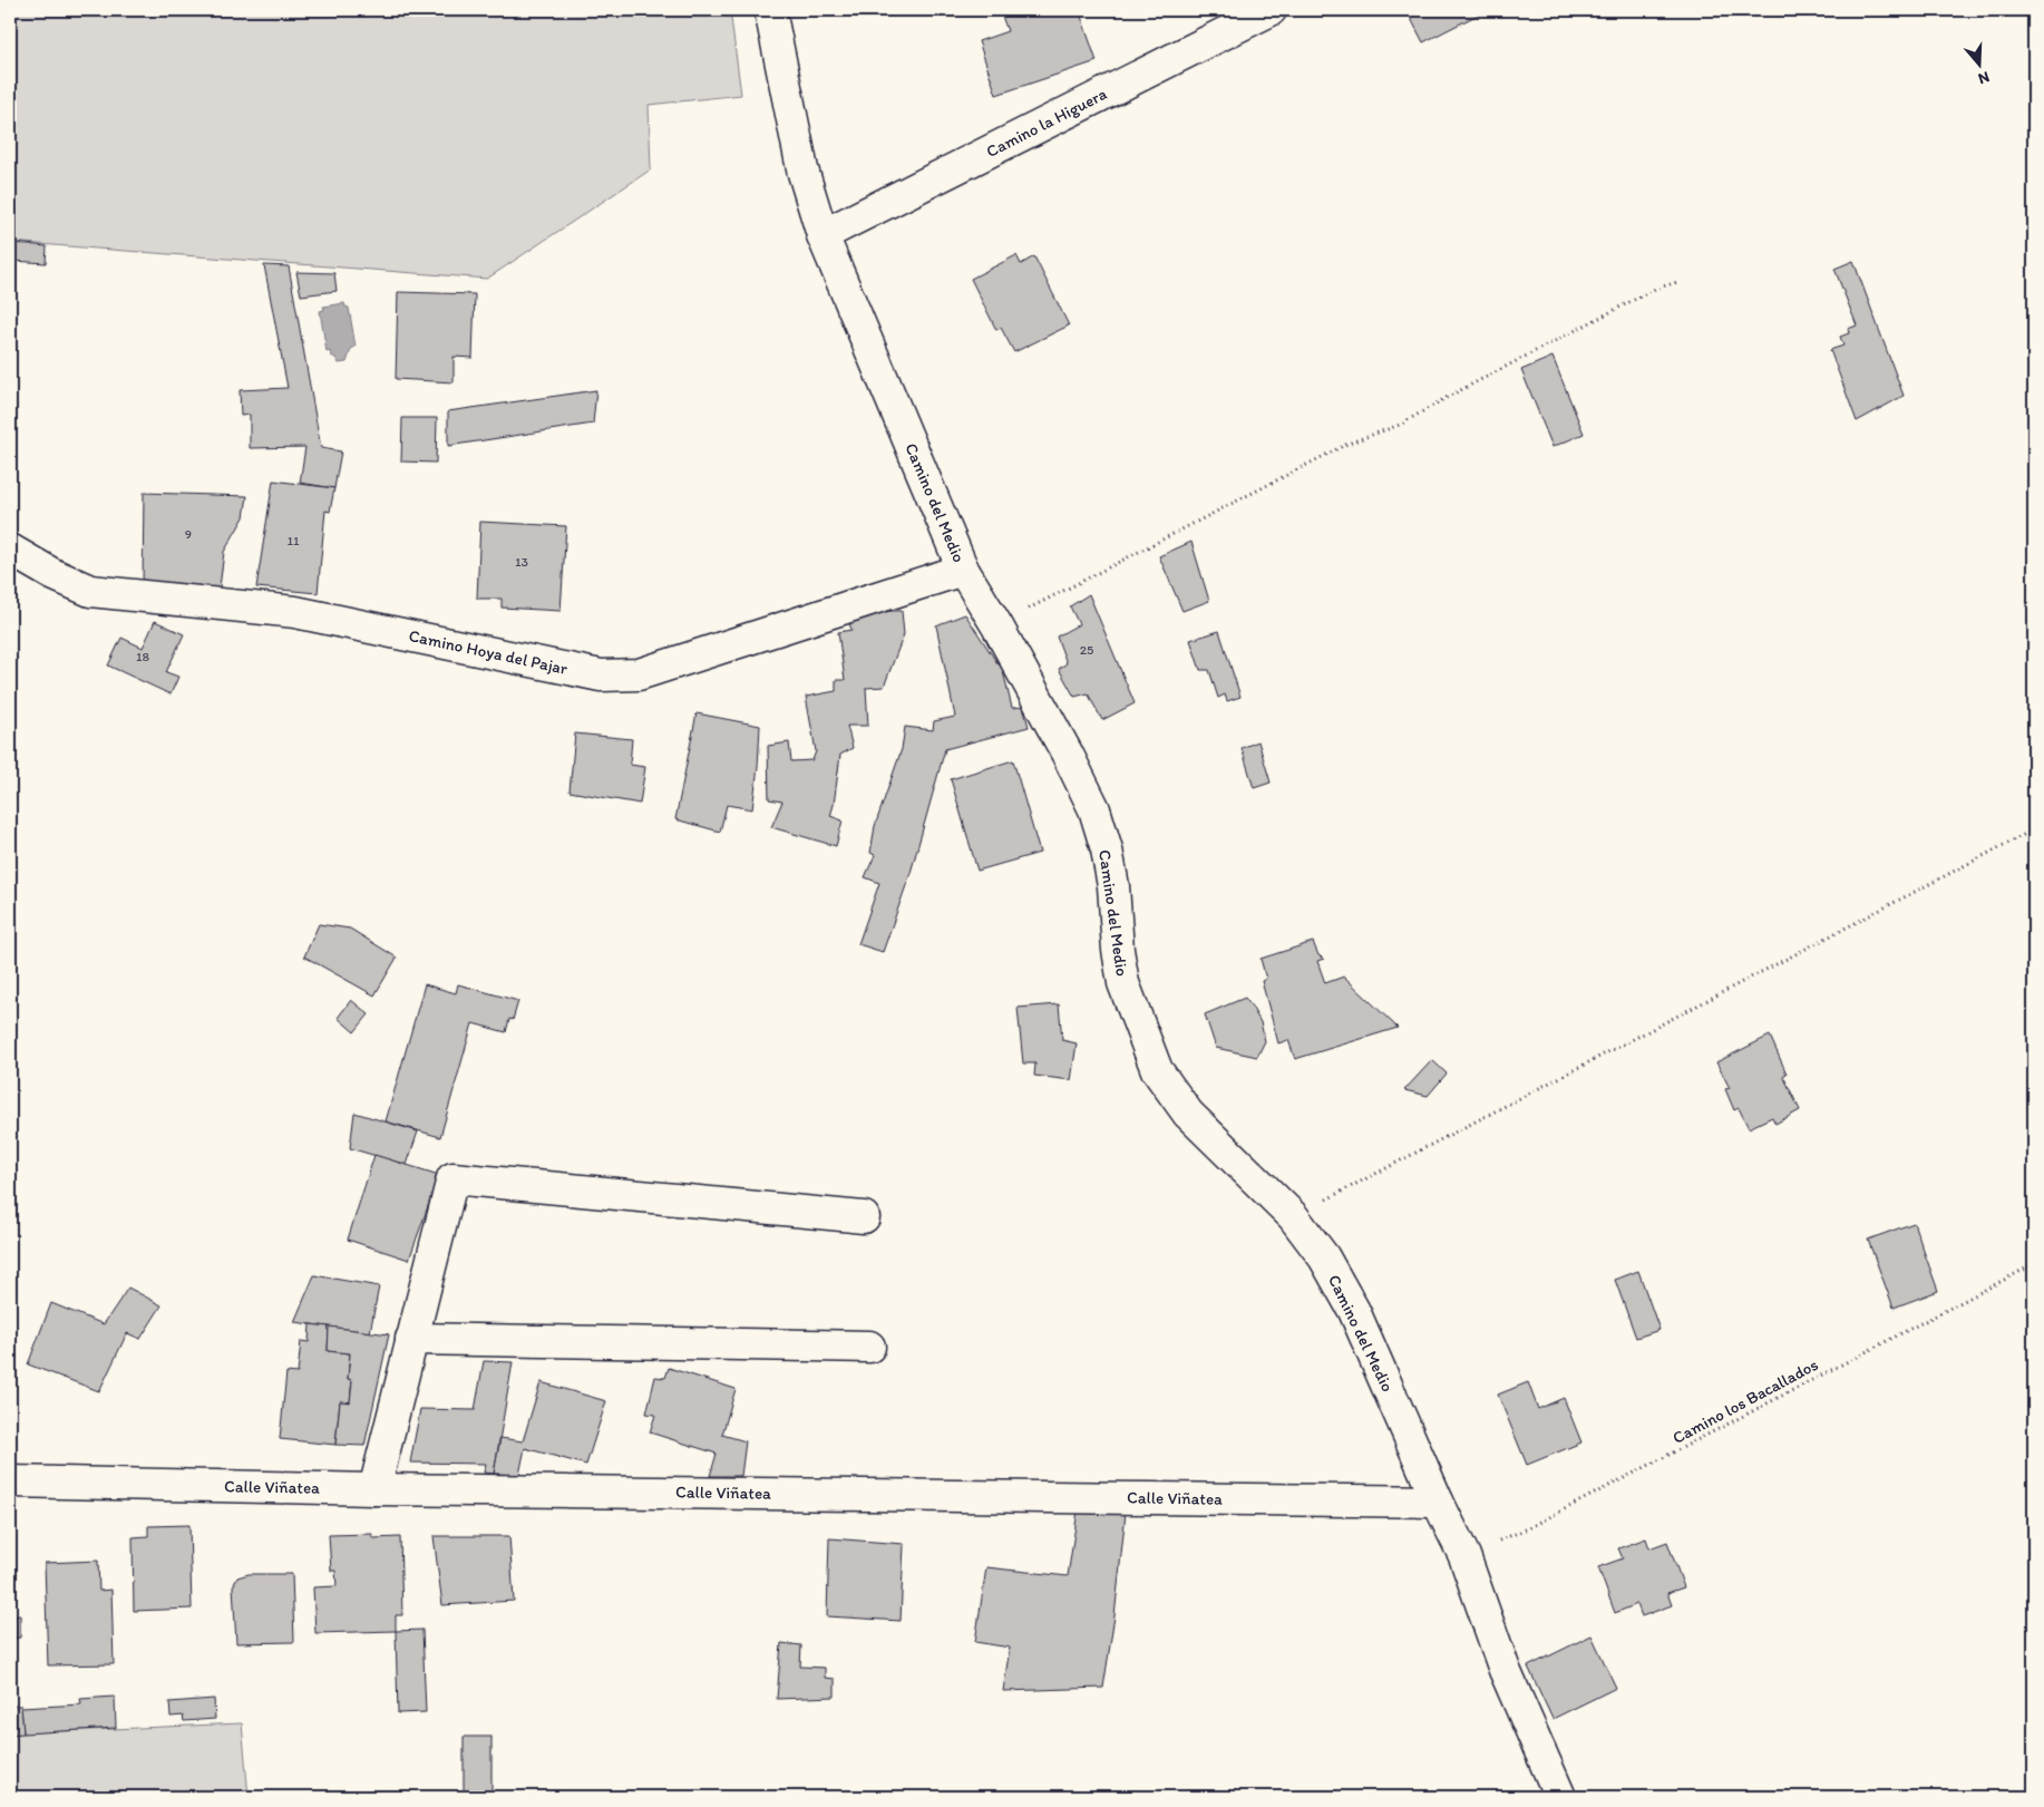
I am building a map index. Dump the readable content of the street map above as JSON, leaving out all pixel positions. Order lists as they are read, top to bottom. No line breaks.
{"streets":{"street":["Camino la Higuera","Camino del Medio","Camino Hoya del Pajar","Calle Viñatea"],"path":["Camino los Bacallados"]},"crossings":[["Camino la Higuera","Camino del Medio"],["Camino del Medio","Camino Hoya del Pajar"],["Camino del Medio","Camino los Bacallados"],["Camino del Medio","Calle Viñatea"]],"house_numbers":["9","11","13","25","18"],"north":"bottom"}
